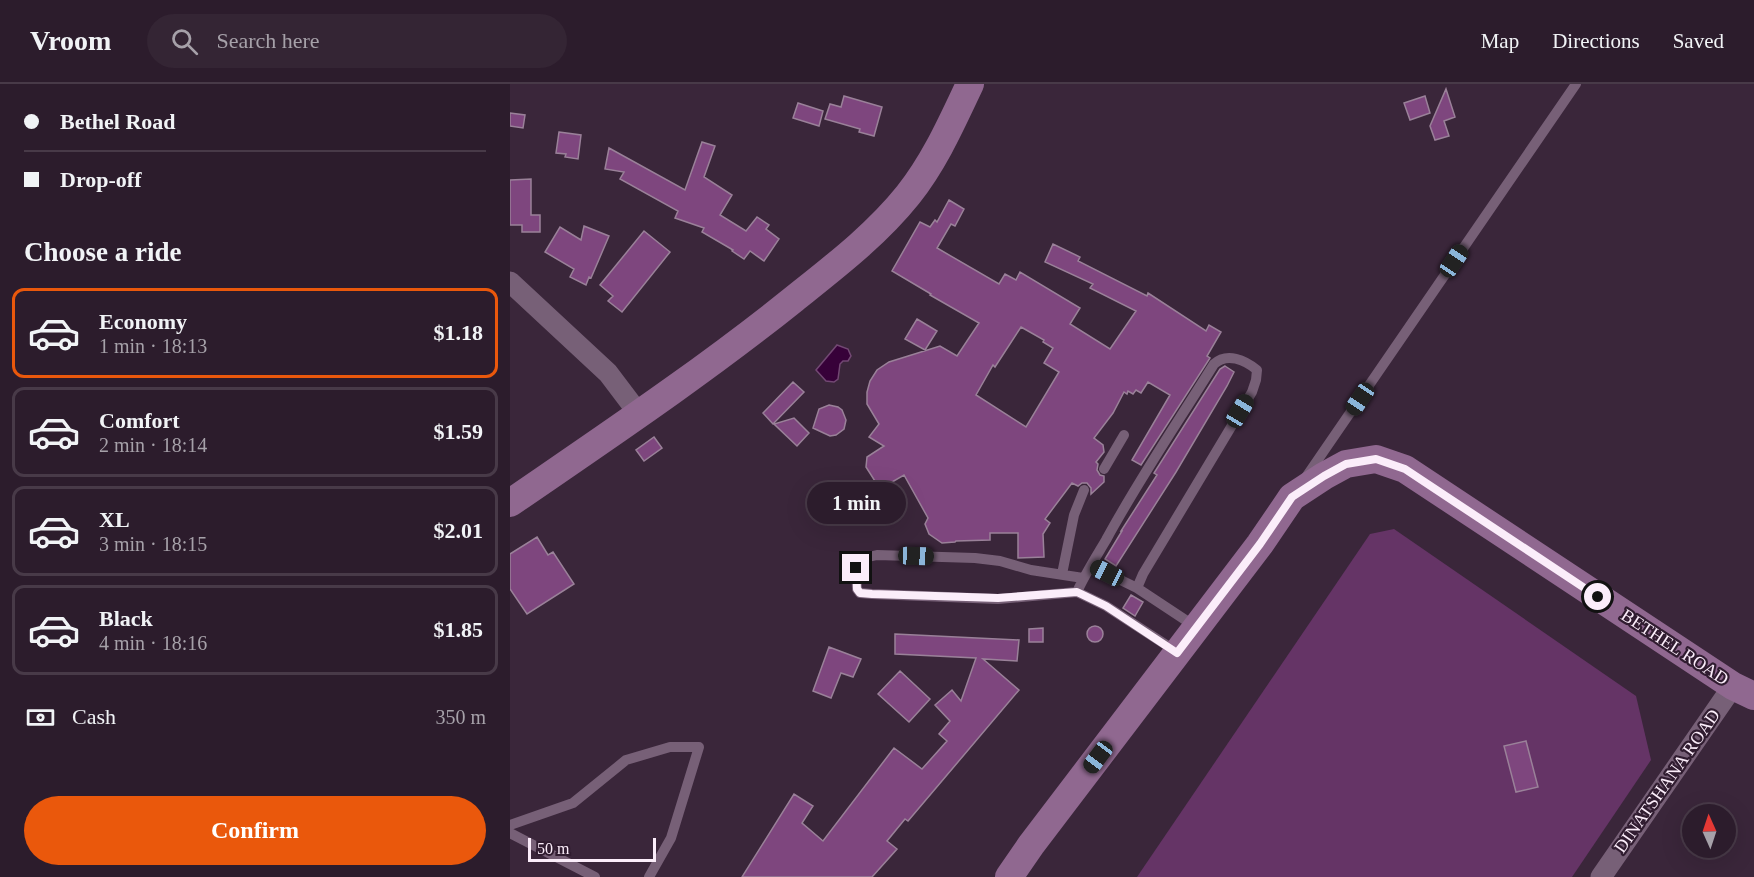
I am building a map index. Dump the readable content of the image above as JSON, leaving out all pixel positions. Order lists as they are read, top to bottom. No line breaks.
{"streets":{"street":["BETHEL ROAD","DINATSHANA ROAD"]},"crossings":[["BETHEL ROAD","DINATSHANA ROAD"]],"scale_bar":"50 m","north":"top","page":{"header":"Vroom","search":"Search here","nav":["Map","Directions","Saved"],"banner":["Bethel Road","Drop-off"],"heading":"Choose a ride","list":[{"name":"Economy","note":"1 min · 18:13","value":"$1.18"},{"name":"Comfort","note":"2 min · 18:14","value":"$1.59"},{"name":"XL","note":"3 min · 18:15","value":"$2.01"},{"name":"Black","note":"4 min · 18:16","value":"$1.85"}],"bubble":"1 min","pay":["Cash","350 m"],"buttons":"Confirm","scale":"50 m"}}
